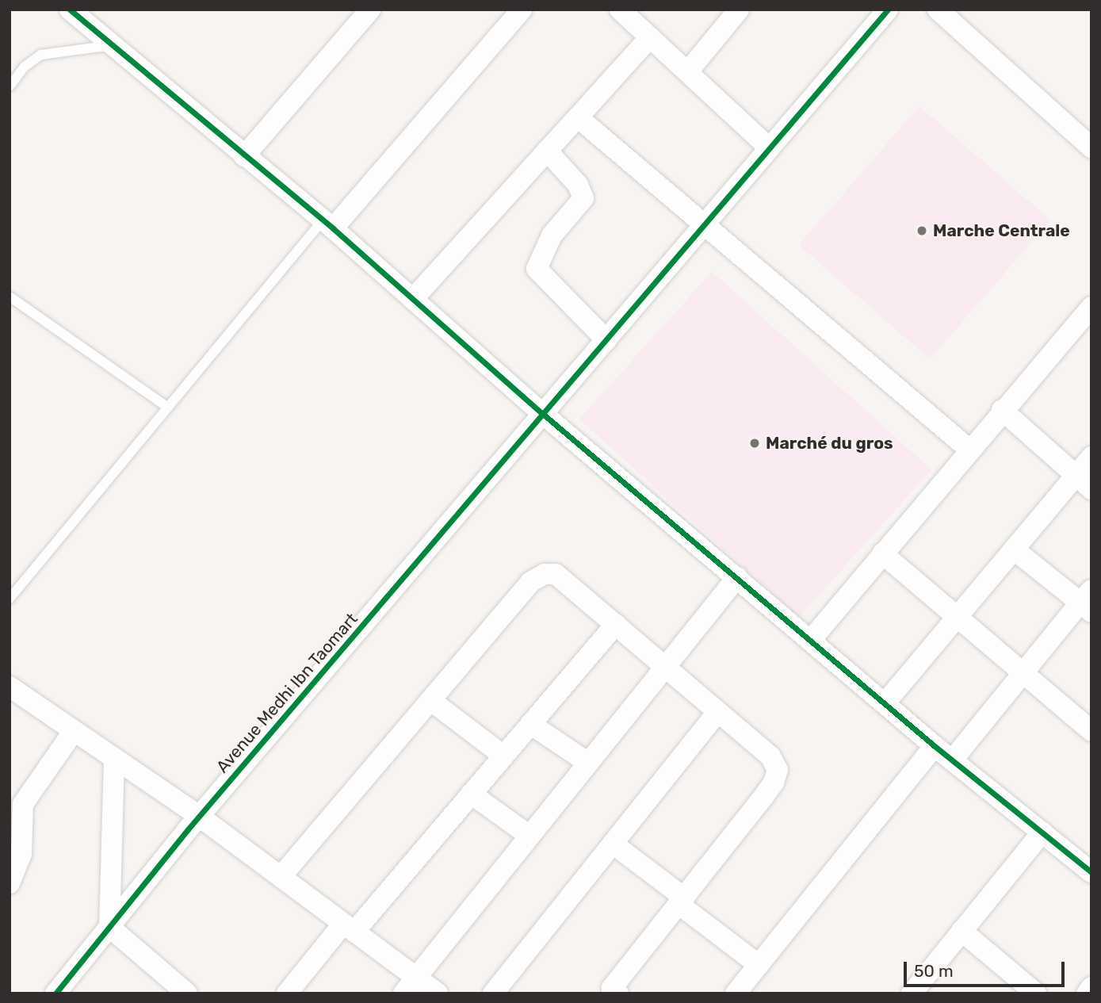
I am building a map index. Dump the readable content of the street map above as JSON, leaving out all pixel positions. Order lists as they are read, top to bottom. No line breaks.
{"streets":{"street":["Avenue Medhi Ibn Taomart"]},"places":["Marche Centrale","Marché du gros"],"scale_bar":"50 m"}
